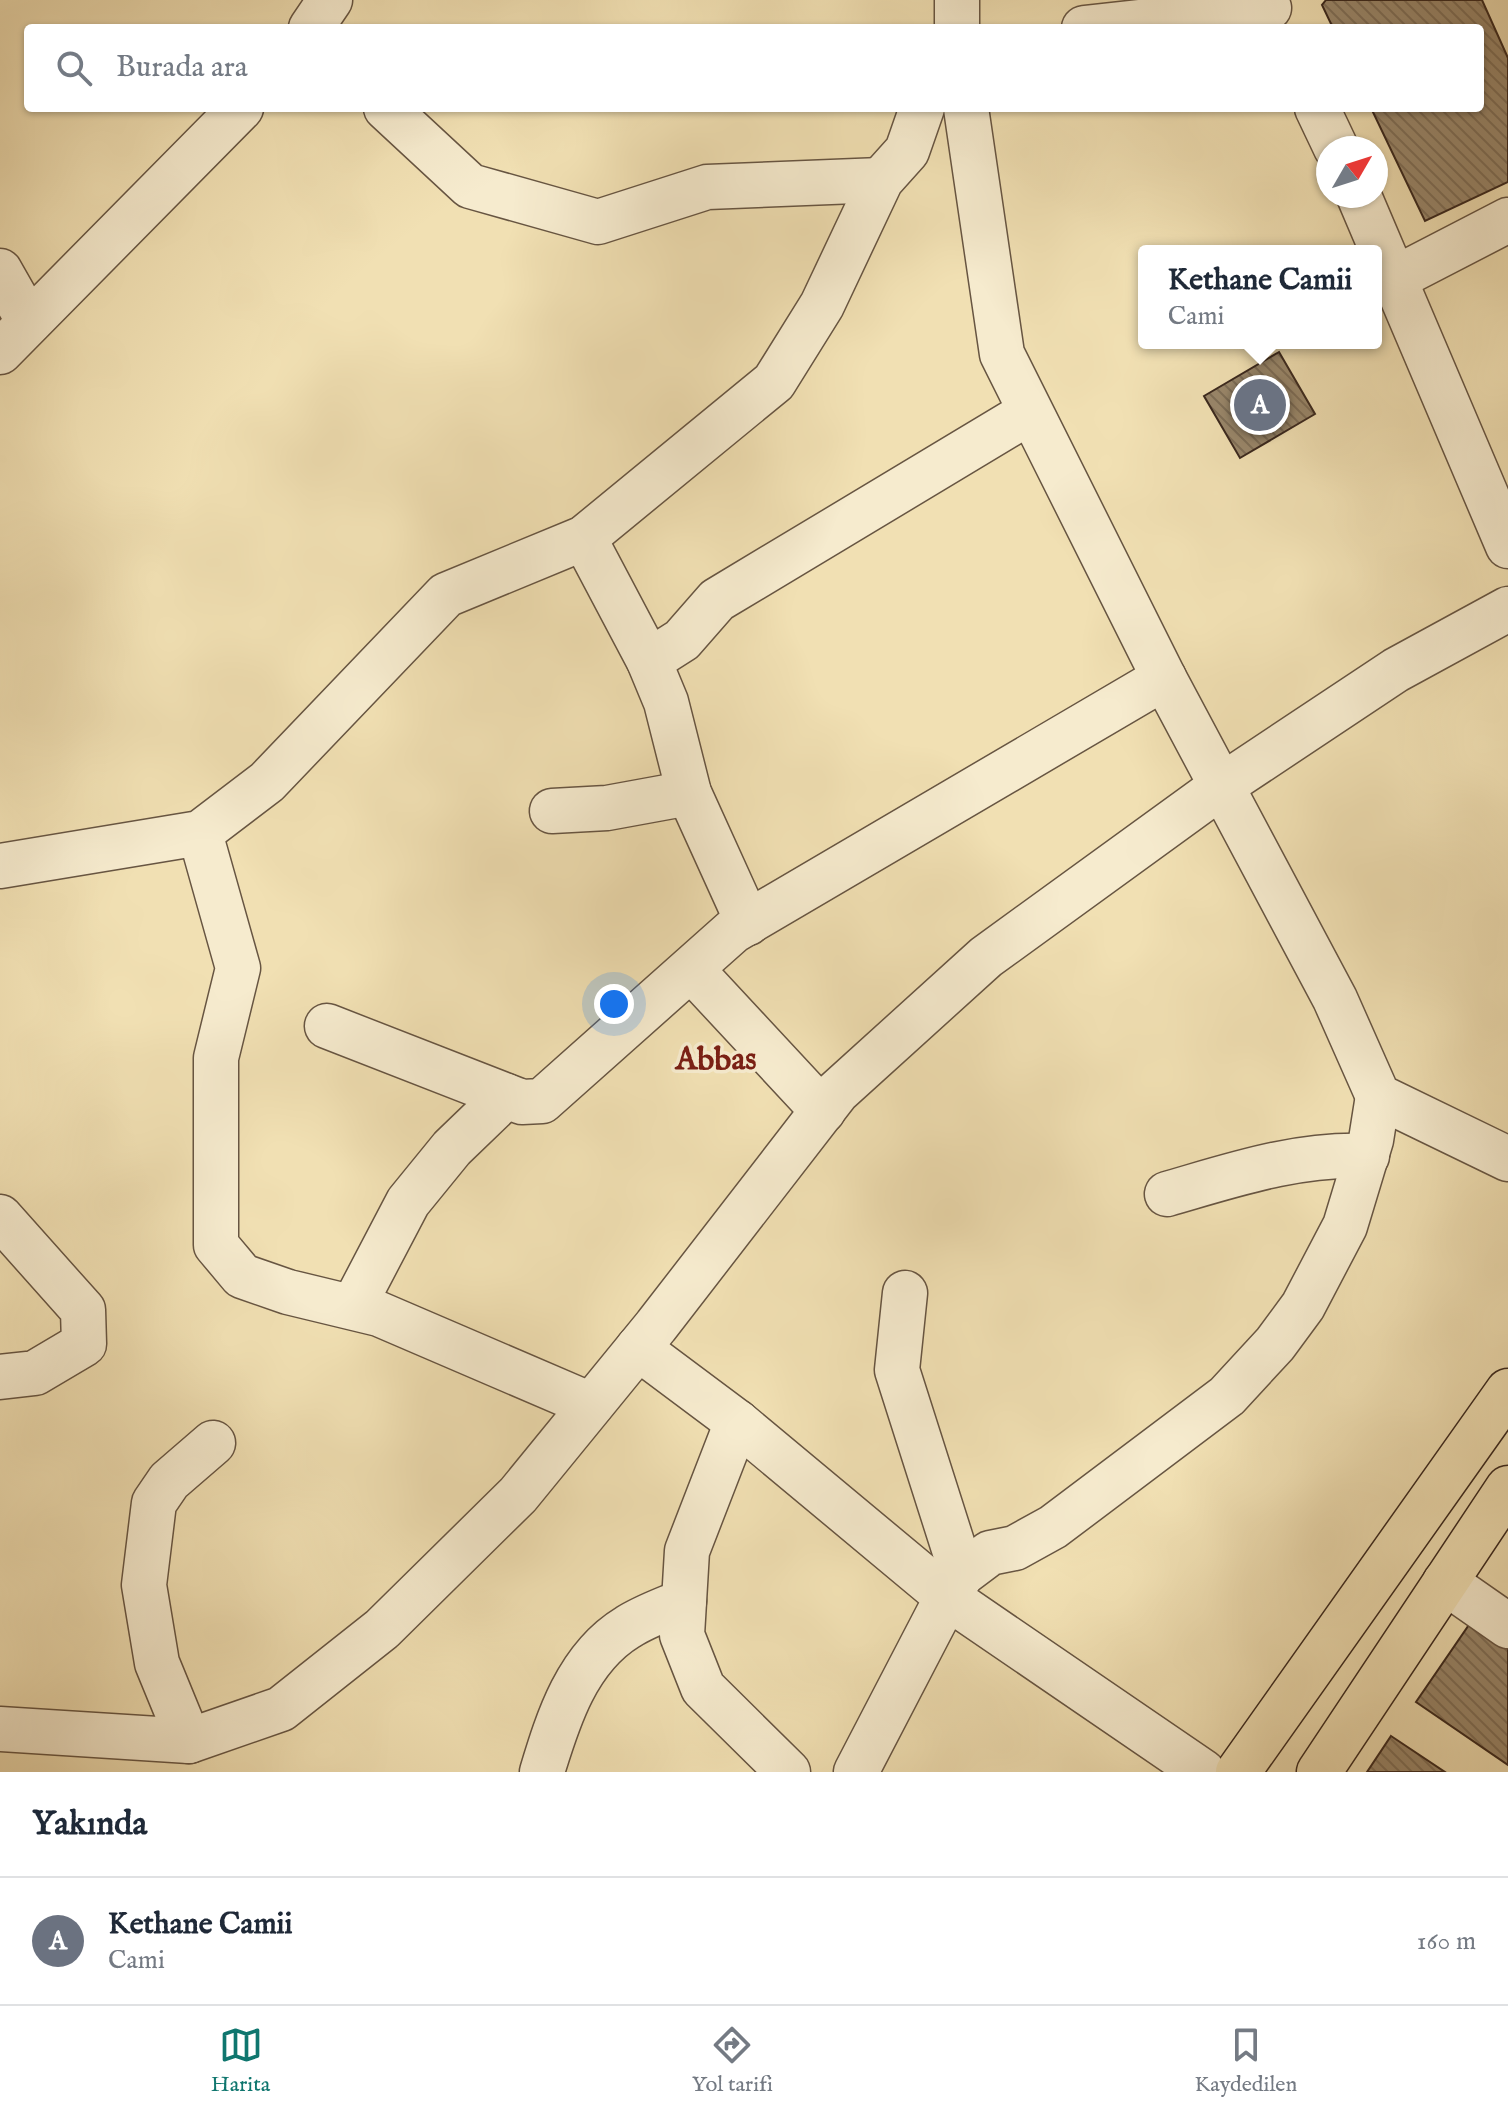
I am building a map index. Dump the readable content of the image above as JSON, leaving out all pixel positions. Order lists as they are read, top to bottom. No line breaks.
{"districts":["Abbas"],"north":"top right","page":{"search":"Burada ara","popup":["Kethane Camii","Cami"],"pins":"A","heading":"Yakında","list":[{"mark":"A","name":"Kethane Camii","note":"Cami","value":"160 m"}],"nav":["Harita","Yol tarifi","Kaydedilen"]}}
